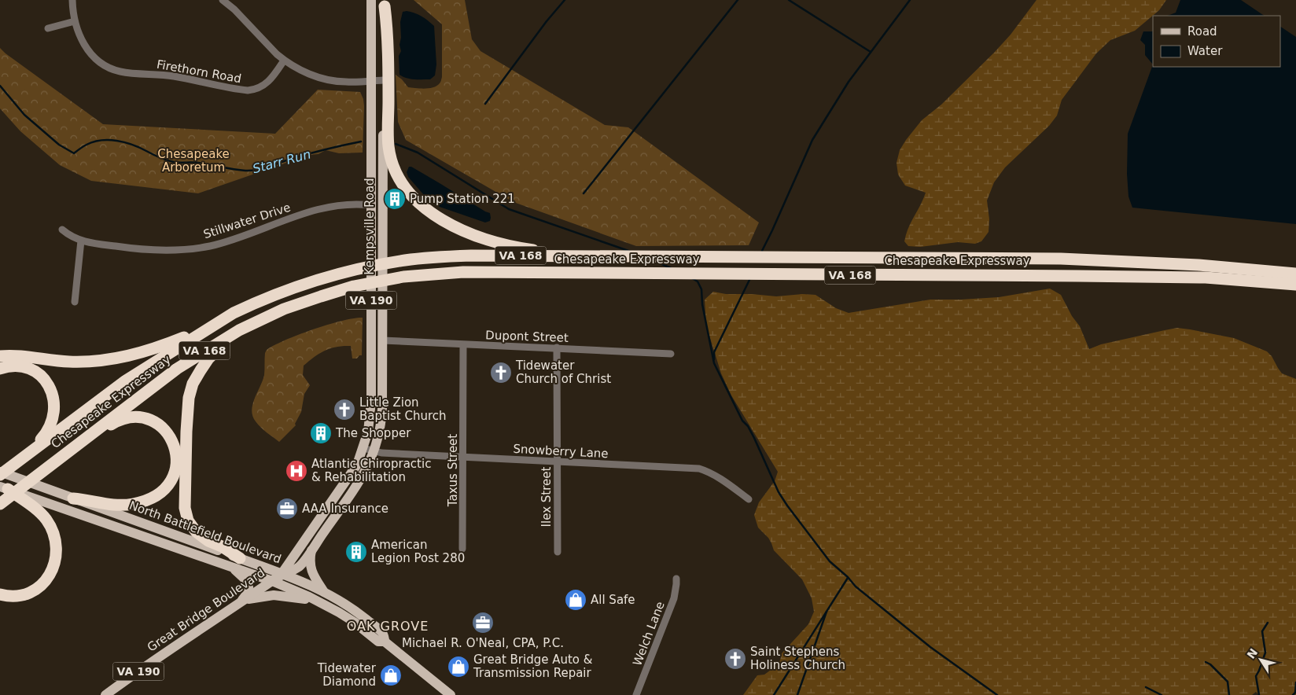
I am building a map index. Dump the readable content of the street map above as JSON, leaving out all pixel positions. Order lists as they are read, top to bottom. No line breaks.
{"streets":{"highway":["VA 168","Chesapeake Expressway"],"main road":["Kempsville Road","VA 190","North Battlefield Boulevard","Great Bridge Boulevard"],"street":["Firethorn Road","Stillwater Drive","Dupont Street","Snowberry Lane","Taxus Street","Ilex Street","Welch Lane"]},"crossings":[["Stillwater Drive","Kempsville Road"],["Kempsville Road","Dupont Street"],["Kempsville Road","Snowberry Lane"],["Kempsville Road","North Battlefield Boulevard"],["Kempsville Road","Great Bridge Boulevard"],["Dupont Street","Taxus Street"],["Dupont Street","Ilex Street"],["Snowberry Lane","Taxus Street"],["Snowberry Lane","Ilex Street"],["North Battlefield Boulevard","Great Bridge Boulevard"]],"districts":["OAK GROVE"],"water":["Starr Run"],"parks":["Chesapeake Arboretum"],"places":{"building":["Pump Station 221","The Shopper","American Legion Post 280"],"church":["Tidewater Church of Christ","Little Zion Baptist Church","Saint Stephens Holiness Church"],"hospital":["Atlantic Chiropractic & Rehabilitation"],"office":["AAA Insurance","Michael R. O'Neal, CPA, P.C."],"shop":["All Safe","Great Bridge Auto & Transmission Repair","Tidewater Diamond"]},"legend":["Road","Water"],"north":"top left"}
